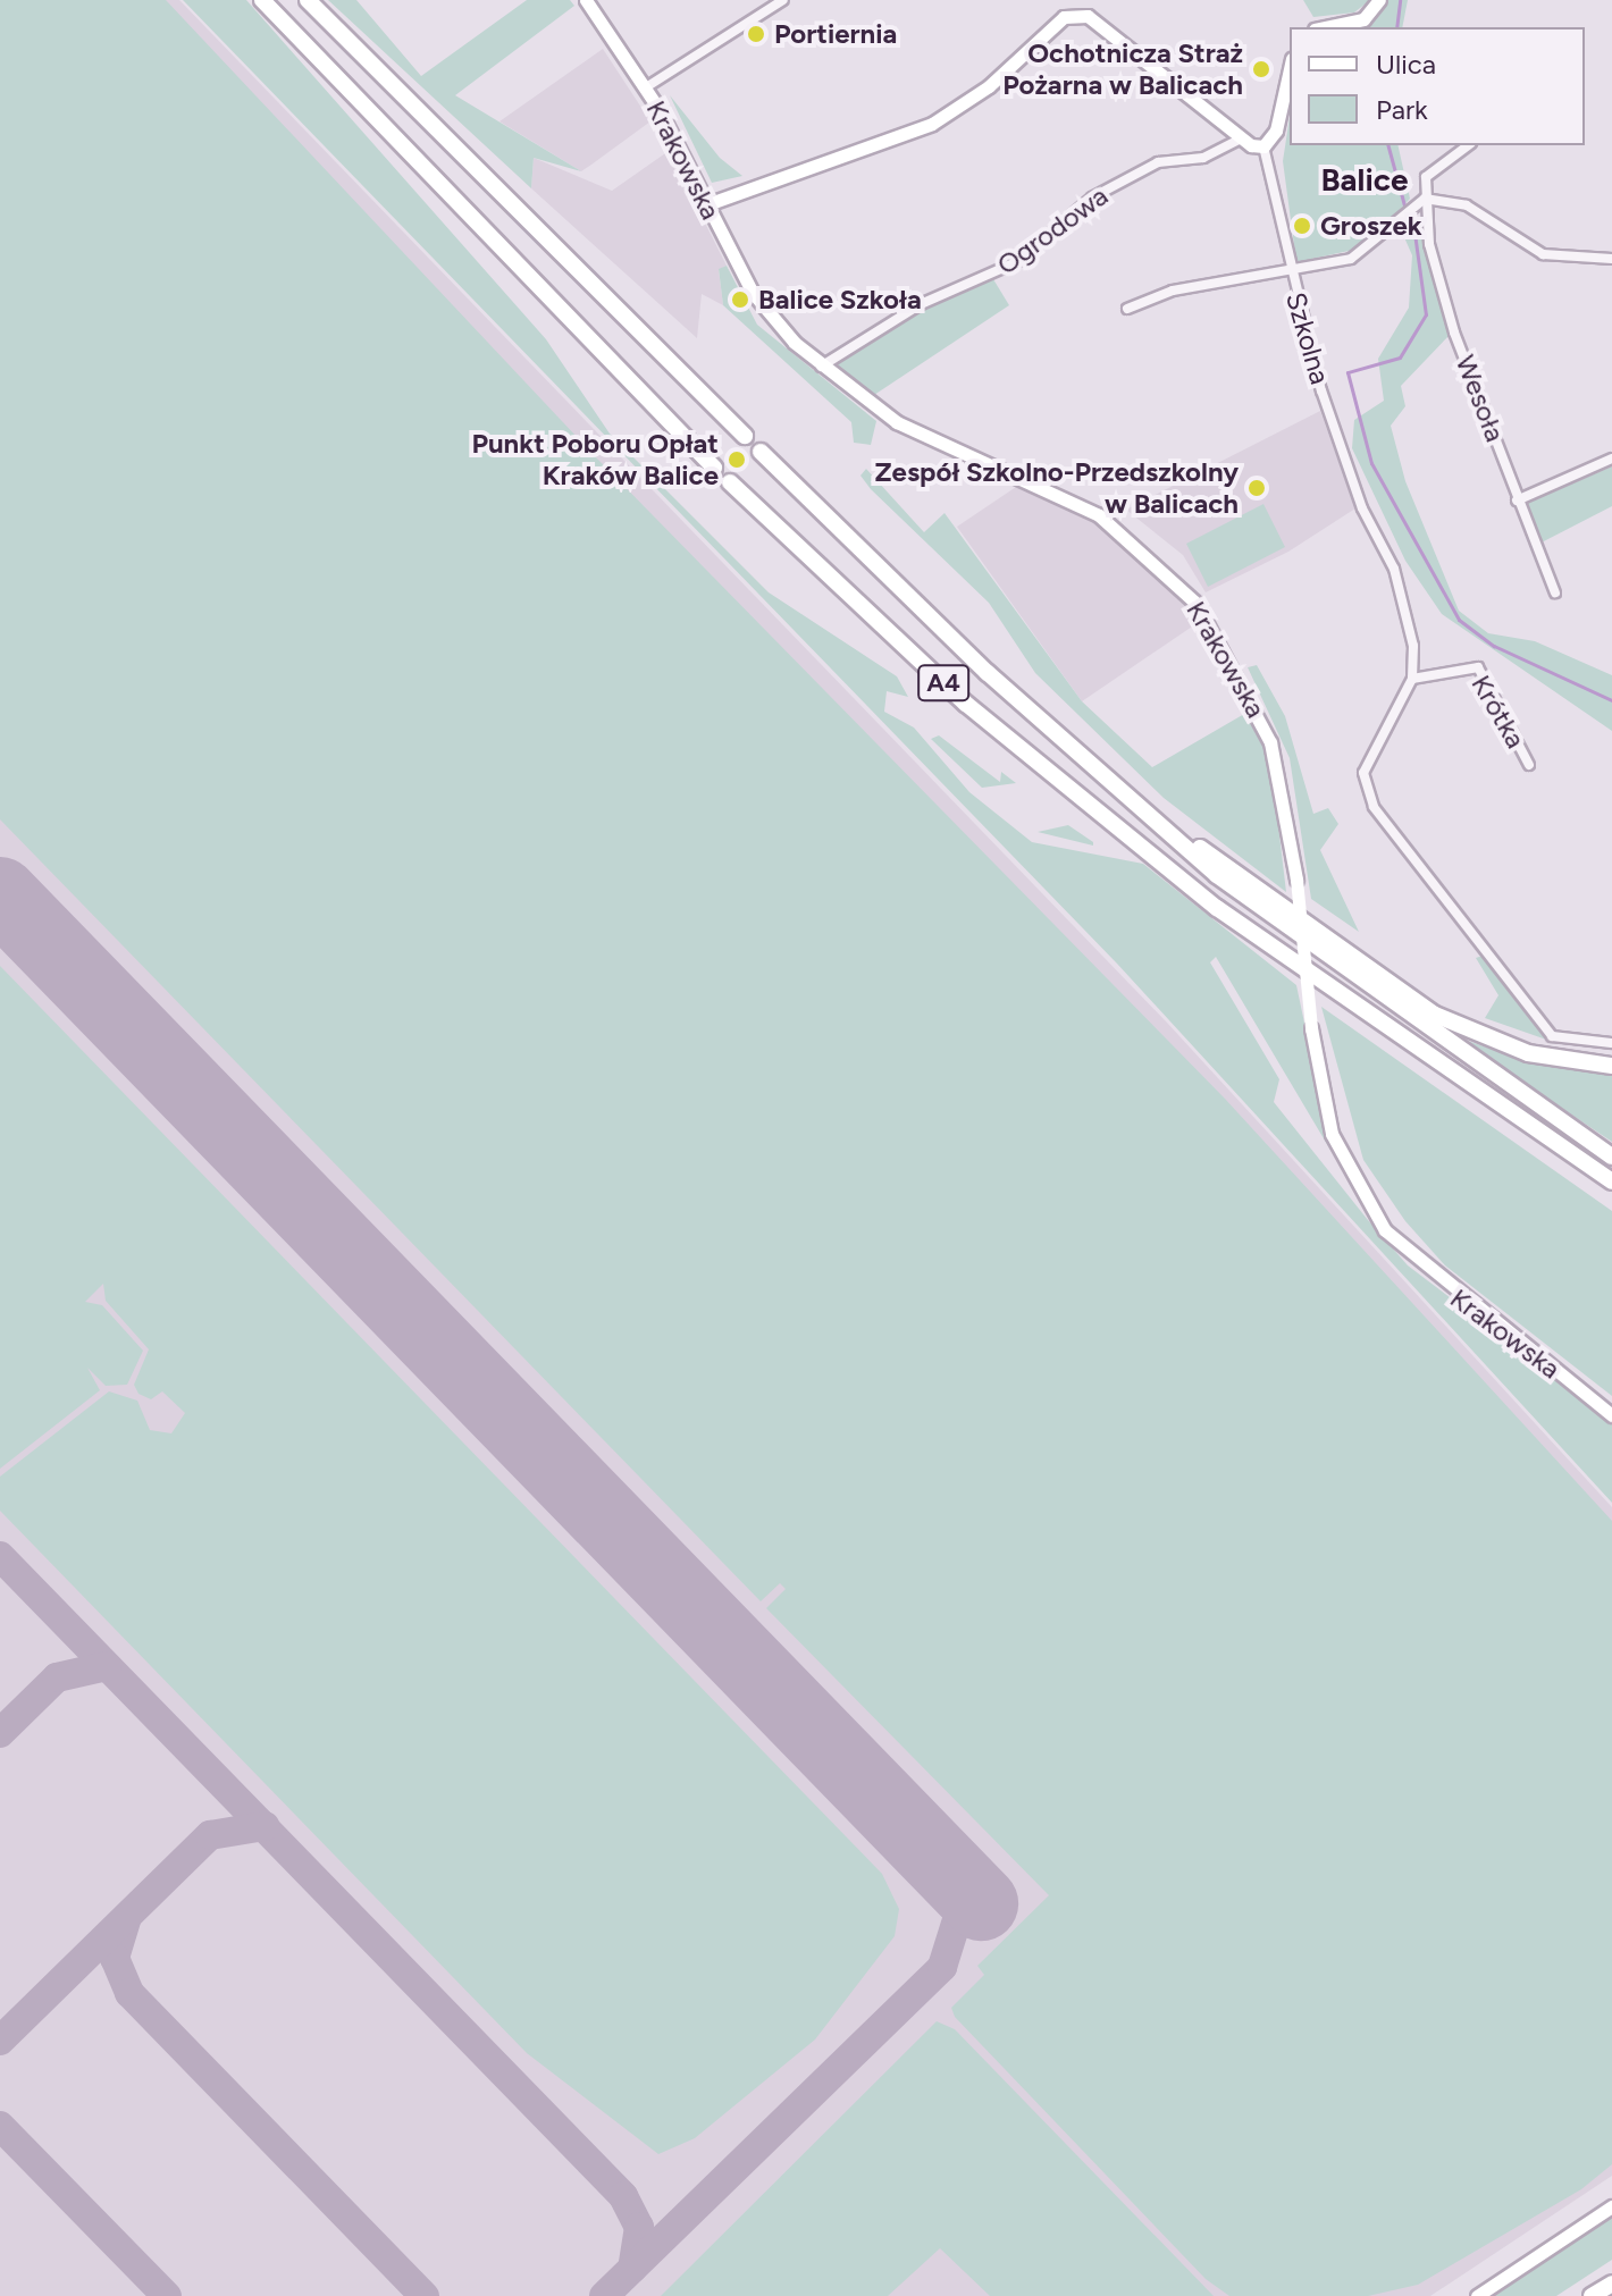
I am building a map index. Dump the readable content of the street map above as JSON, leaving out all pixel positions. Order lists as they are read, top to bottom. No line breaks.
{"streets":{"highway":["A4"],"street":["Krakowska","Ogrodowa","Szkolna","Wesoła","Krótka"]},"crossings":[["Krakowska","Ogrodowa"],["Szkolna","Krótka"]],"districts":["Balice"],"places":["Portiernia","Ochotnicza Straż Pożarna w Balicach","Groszek","Balice Szkoła","Punkt Poboru Opłat Kraków Balice","Zespół Szkolno-Przedszkolny w Balicach"],"legend":["Ulica","Park"]}
